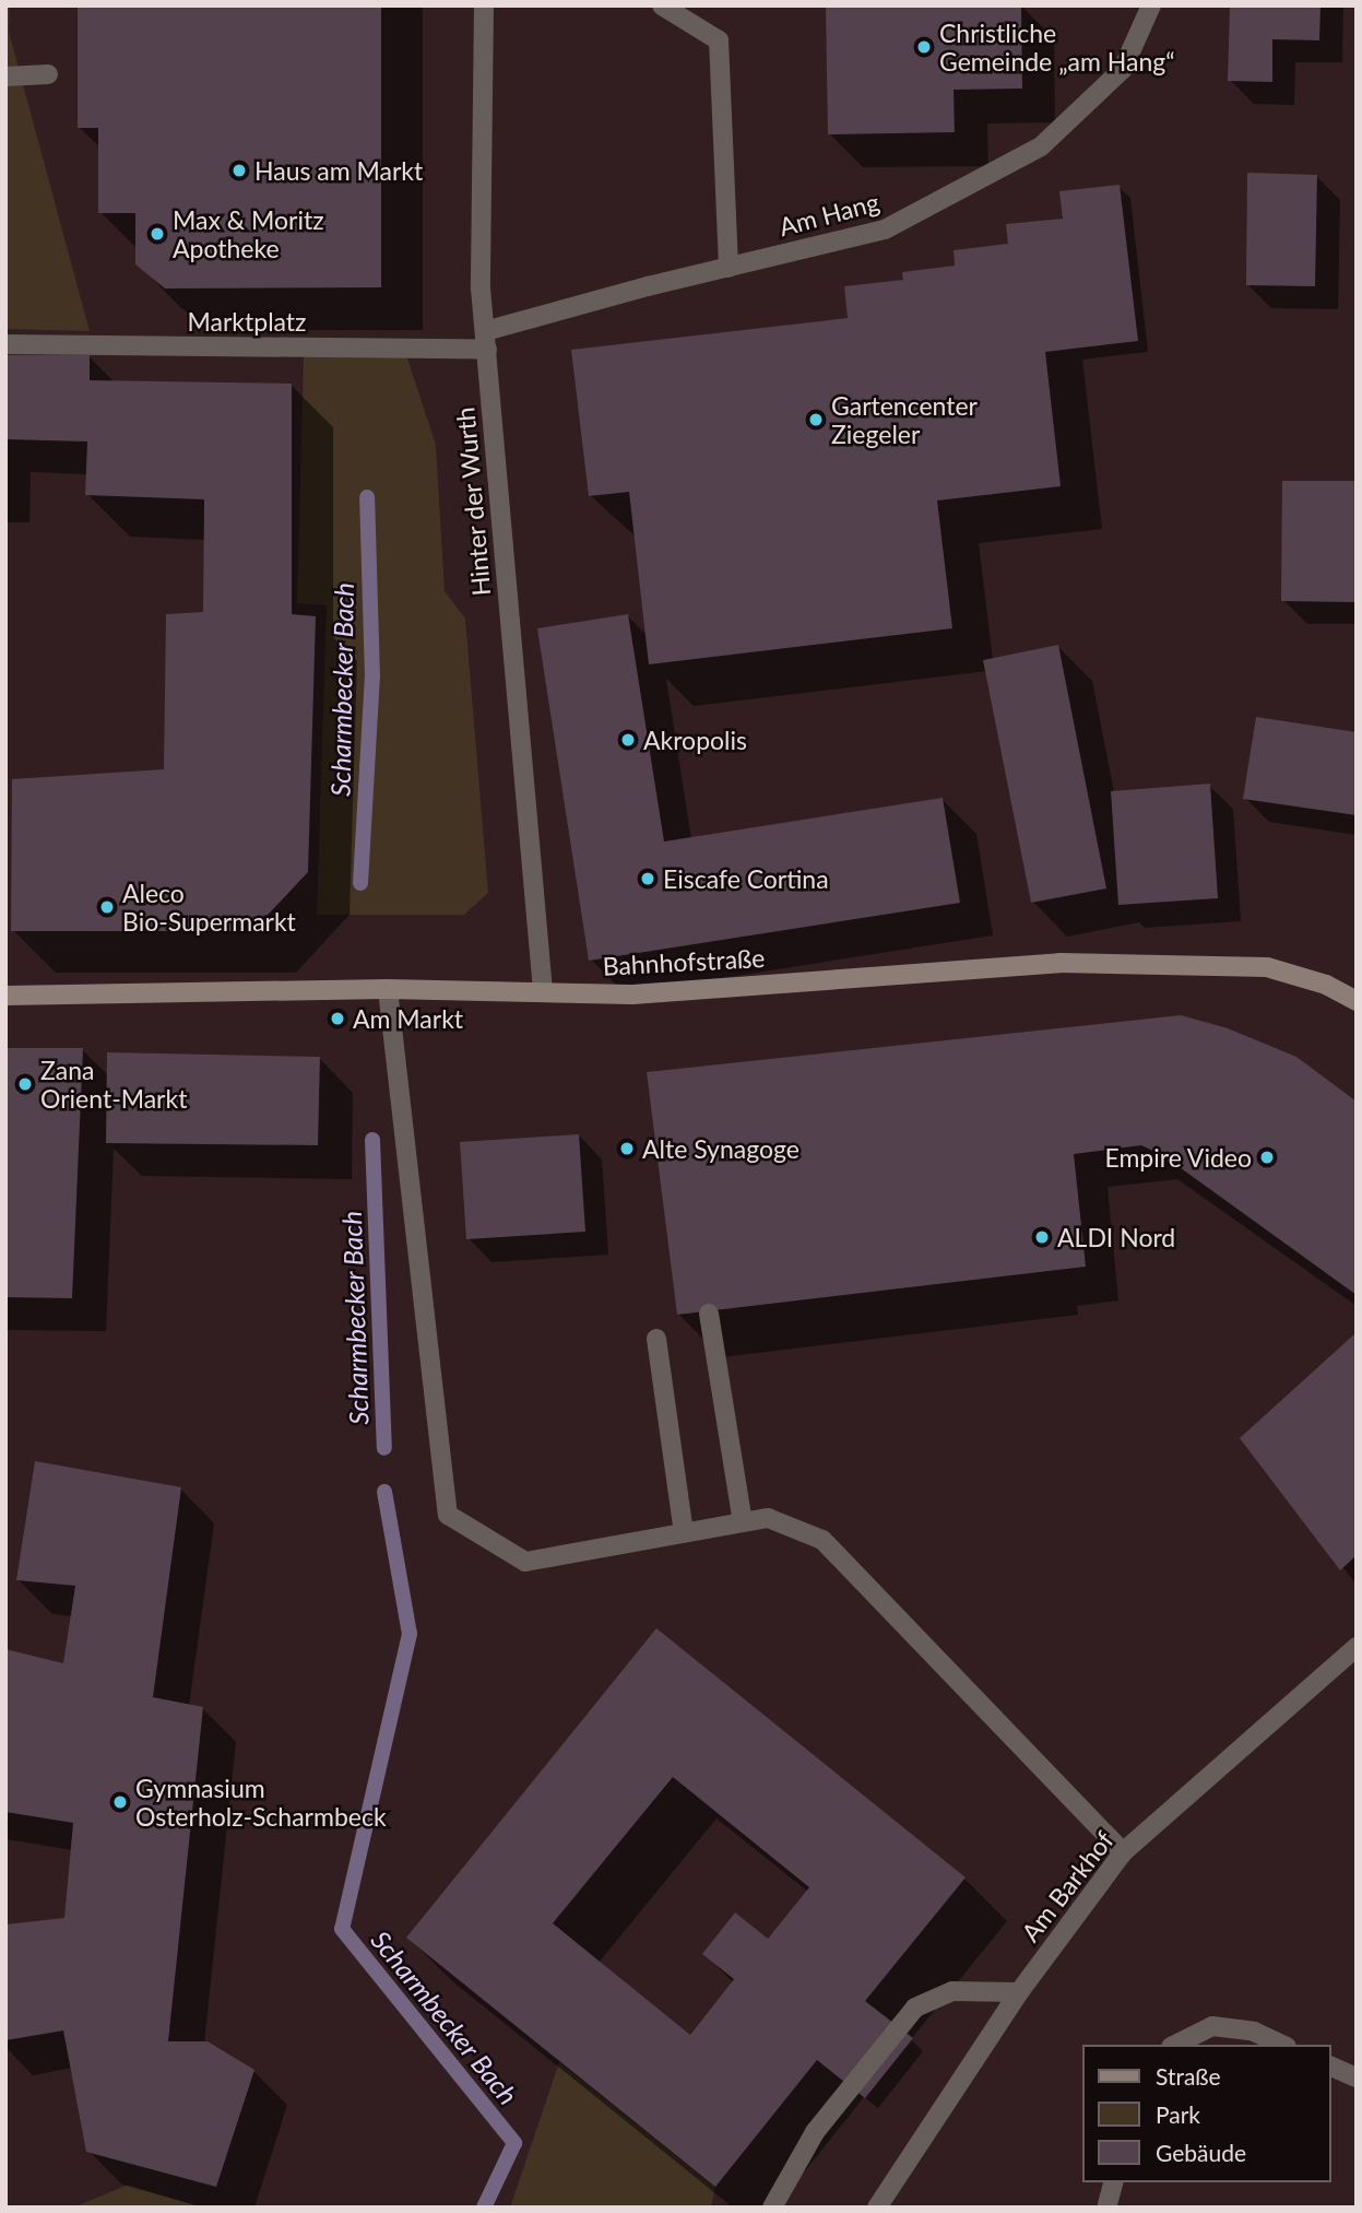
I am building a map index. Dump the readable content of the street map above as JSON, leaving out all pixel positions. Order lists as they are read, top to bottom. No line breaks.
{"streets":{"street":["Am Hang","Marktplatz","Hinter der Wurth","Bahnhofstraße","Am Barkhof"]},"crossings":[["Am Hang","Marktplatz"],["Am Hang","Hinter der Wurth"],["Marktplatz","Hinter der Wurth"],["Hinter der Wurth","Bahnhofstraße"]],"water":["Scharmbecker Bach"],"places":["Christliche Gemeinde „am Hang“","Haus am Markt","Max & Moritz Apotheke","Gartencenter Ziegeler","Akropolis","Eiscafe Cortina","Aleco Bio-Supermarkt","Am Markt","Zana Orient-Markt","Alte Synagoge","Empire Video","ALDI Nord","Gymnasium Osterholz-Scharmbeck"],"legend":["Straße","Park","Gebäude"]}
